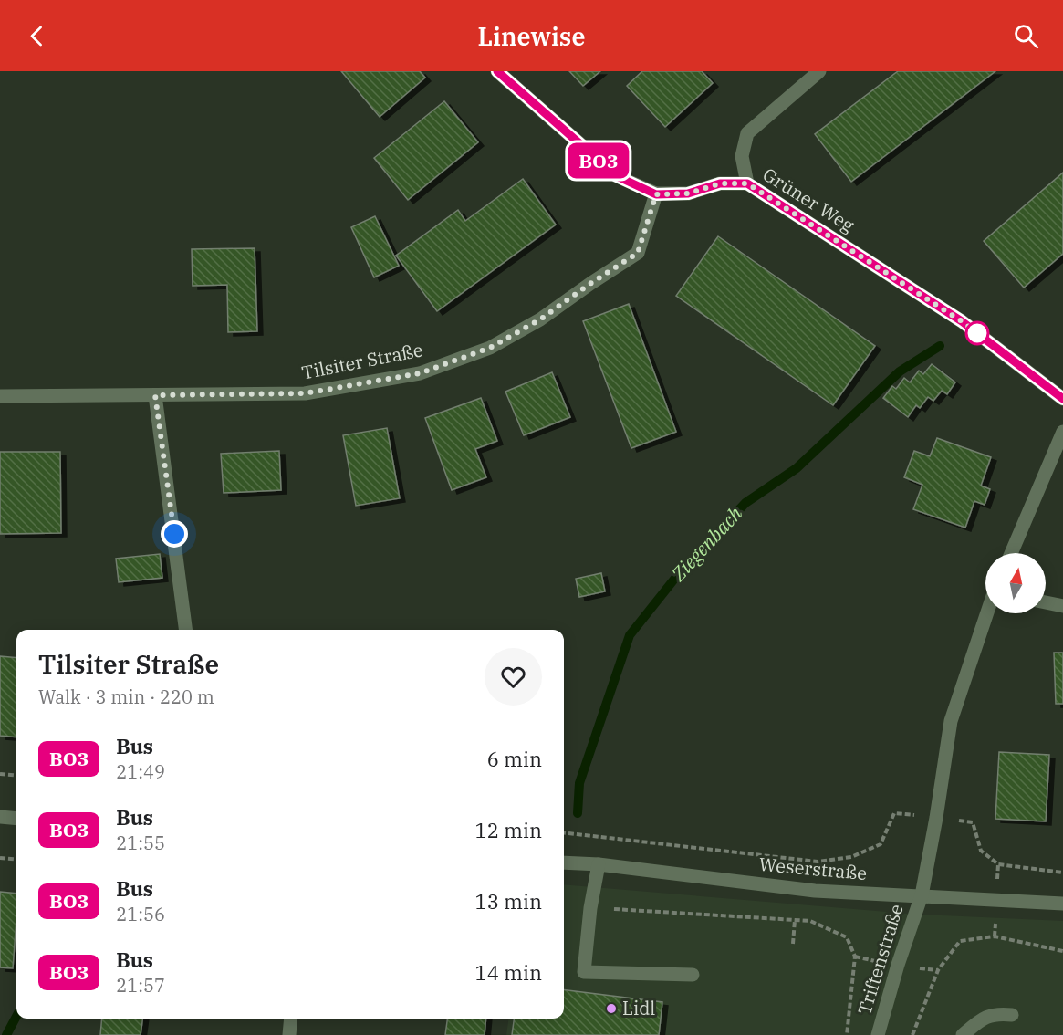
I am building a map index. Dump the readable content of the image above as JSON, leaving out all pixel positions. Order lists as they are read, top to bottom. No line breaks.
{"streets":{"street":["Grüner Weg","Tilsiter Straße","Weserstraße","Triftenstraße"]},"crossings":[["Grüner Weg","Tilsiter Straße"],["Weserstraße","Triftenstraße"]],"water":["Ziegenbach"],"places":["Lidl"],"lines":["bus line BO3"],"north":"top","page":{"header":"Linewise","on_map":"BO3","heading":["Tilsiter Straße","Walk · 3 min · 220 m"],"list":[{"mark":"BO3","name":"Bus","note":"21:49","value":"6 min"},{"mark":"BO3","name":"Bus","note":"21:55","value":"12 min"},{"mark":"BO3","name":"Bus","note":"21:56","value":"13 min"},{"mark":"BO3","name":"Bus","note":"21:57","value":"14 min"}]}}
